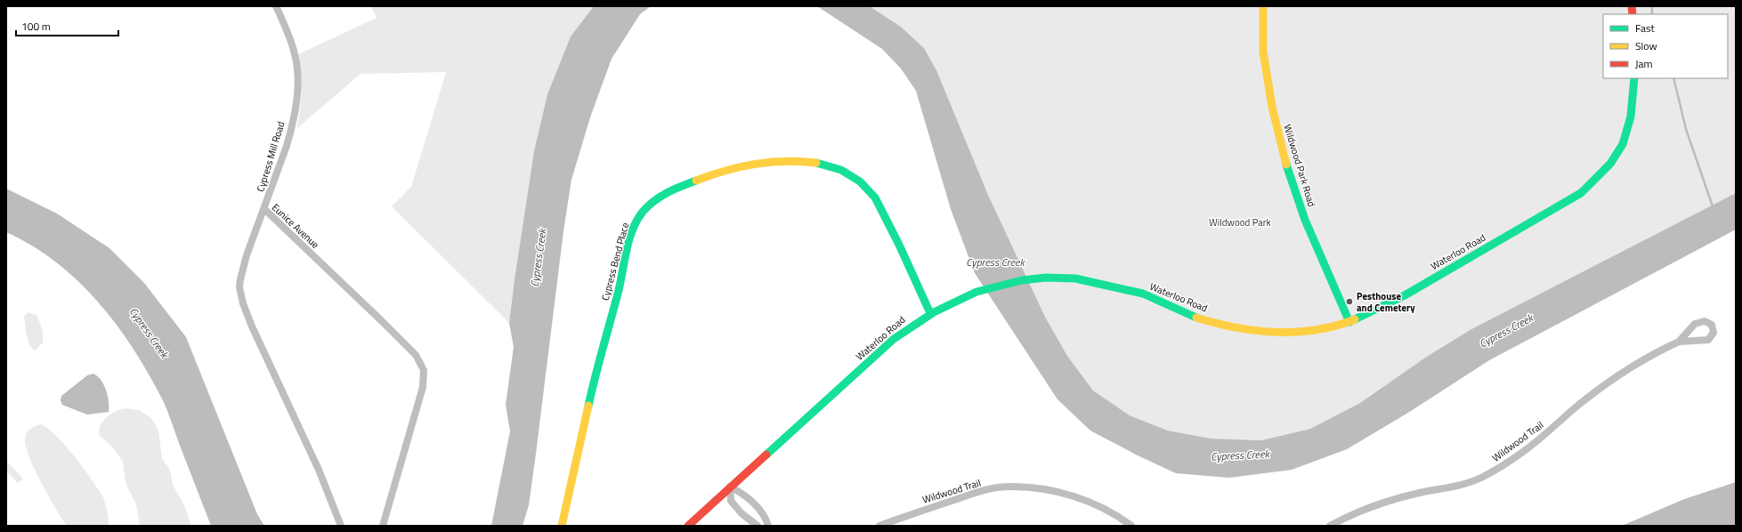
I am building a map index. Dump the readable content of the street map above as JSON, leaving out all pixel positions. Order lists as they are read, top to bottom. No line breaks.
{"streets":{"street":["Cypress Mill Road","Wildwood Park Road","Eunice Avenue","Waterloo Road","Cypress Bend Place","Wildwood Trail"]},"crossings":[["Cypress Mill Road","Eunice Avenue"],["Wildwood Park Road","Waterloo Road"],["Waterloo Road","Cypress Bend Place"]],"water":["Cypress Creek"],"parks":["Wildwood Park"],"places":["Pesthouse and Cemetery"],"legend":["Fast","Slow","Jam"],"scale_bar":"100 m"}
